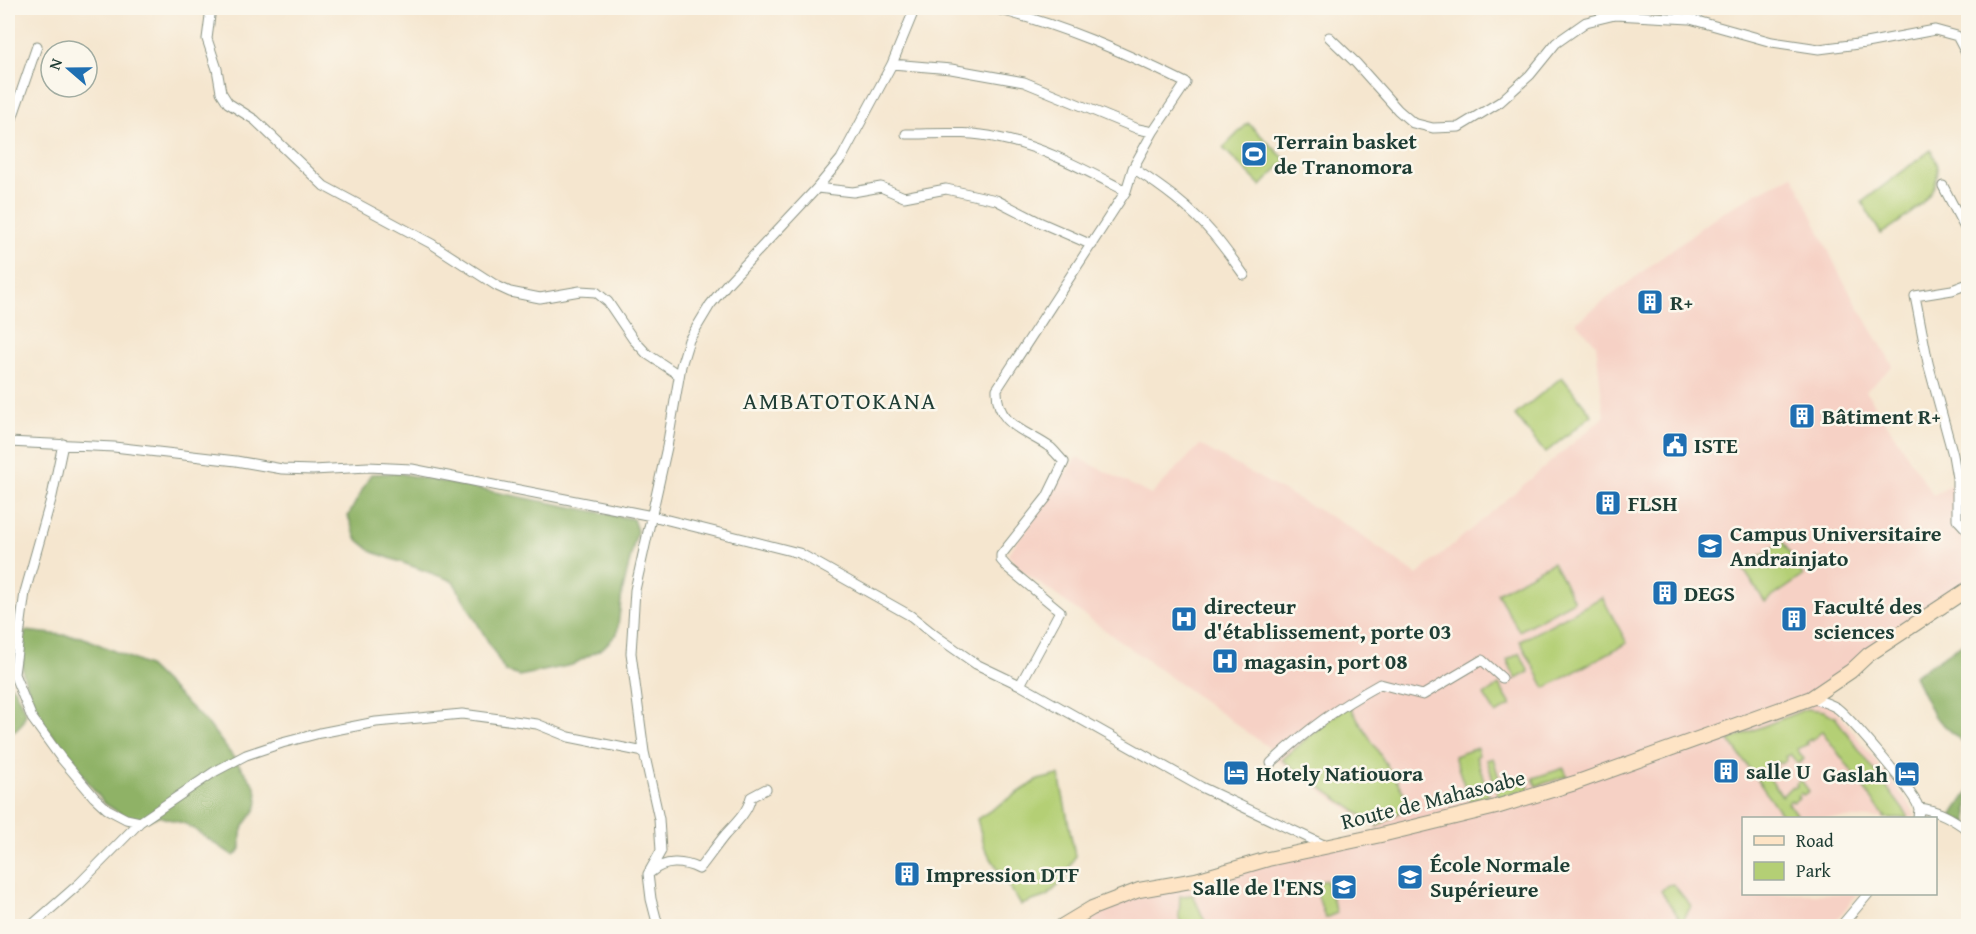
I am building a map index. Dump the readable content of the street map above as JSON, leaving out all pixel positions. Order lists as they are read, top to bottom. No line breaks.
{"streets":{"street":["Route de Mahasoabe"]},"districts":["AMBATOTOKANA"],"places":{"sports":["Terrain basket de Tranomora"],"building":["R+","Bâtiment R+","FLSH","DEGS","Faculté des sciences","salle U","Impression DTF"],"public building":["ISTE"],"school or university":["Campus Universitaire Andrainjato","École Normale Supérieure","Salle de l'ENS"],"hospital":["directeur d'établissement, porte 03","magasin, port 08"],"hotel":["Hotely Natiouora","Gaslah"]},"legend":["Road","Park"],"north":"left"}
